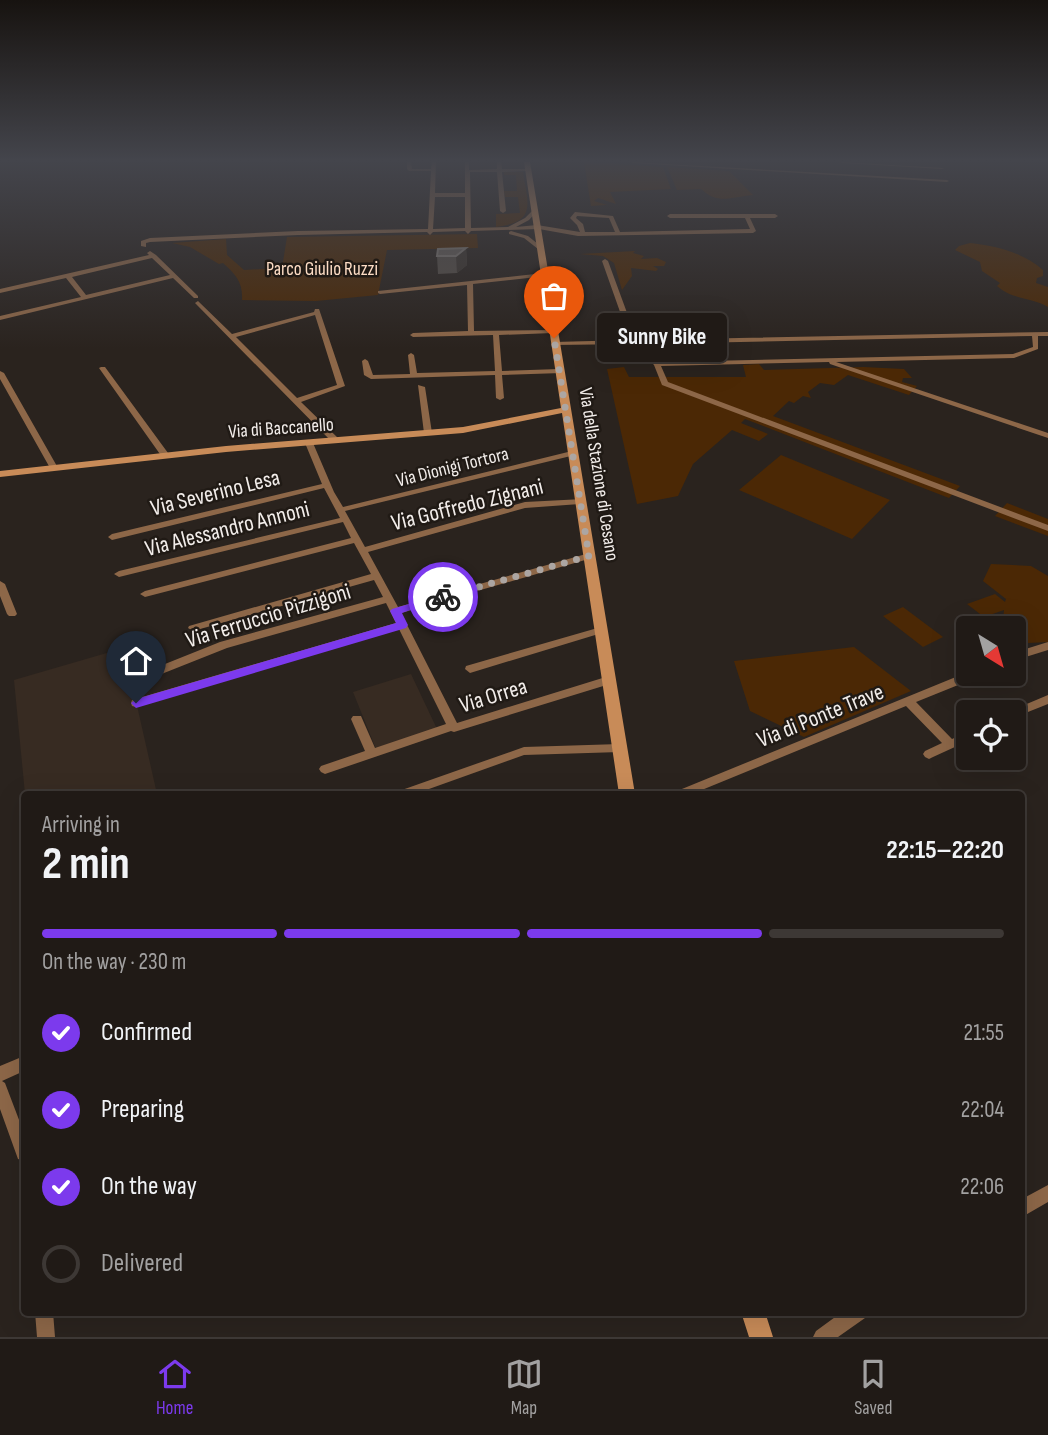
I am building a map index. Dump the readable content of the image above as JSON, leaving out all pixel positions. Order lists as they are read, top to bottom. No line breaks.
{"streets":{"street":["Via di Baccanello","Via Dionigi Tortora","Via della Stazione di Cesano","Via Severino Lesa","Via Goffredo Zignani","Via Alessandro Annoni","Via Ferruccio Pizzigoni","Via Orrea","Via di Ponte Trave"]},"crossings":[["Via di Baccanello","Via della Stazione di Cesano"],["Via di Baccanello","Via Orrea"],["Via Dionigi Tortora","Via della Stazione di Cesano"],["Via Dionigi Tortora","Via Alessandro Annoni"],["Via Dionigi Tortora","Via Orrea"],["Via della Stazione di Cesano","Via Goffredo Zignani"],["Via della Stazione di Cesano","Via Orrea"],["Via Severino Lesa","Via Orrea"],["Via Goffredo Zignani","Via Orrea"],["Via Alessandro Annoni","Via Orrea"],["Via Ferruccio Pizzigoni","Via Orrea"]],"parks":["Parco Giulio Ruzzi"],"places":["Sunny Bike"],"north":"bottom right","page":{"bubble":"Sunny Bike","heading":["2 min","Arriving in","22:15–22:20"],"bar":"On the way · 230 m","list":[["Confirmed","21:55"],["Preparing","22:04"],["On the way","22:06"],"Delivered"],"tabs":["Home","Map","Saved"]}}
